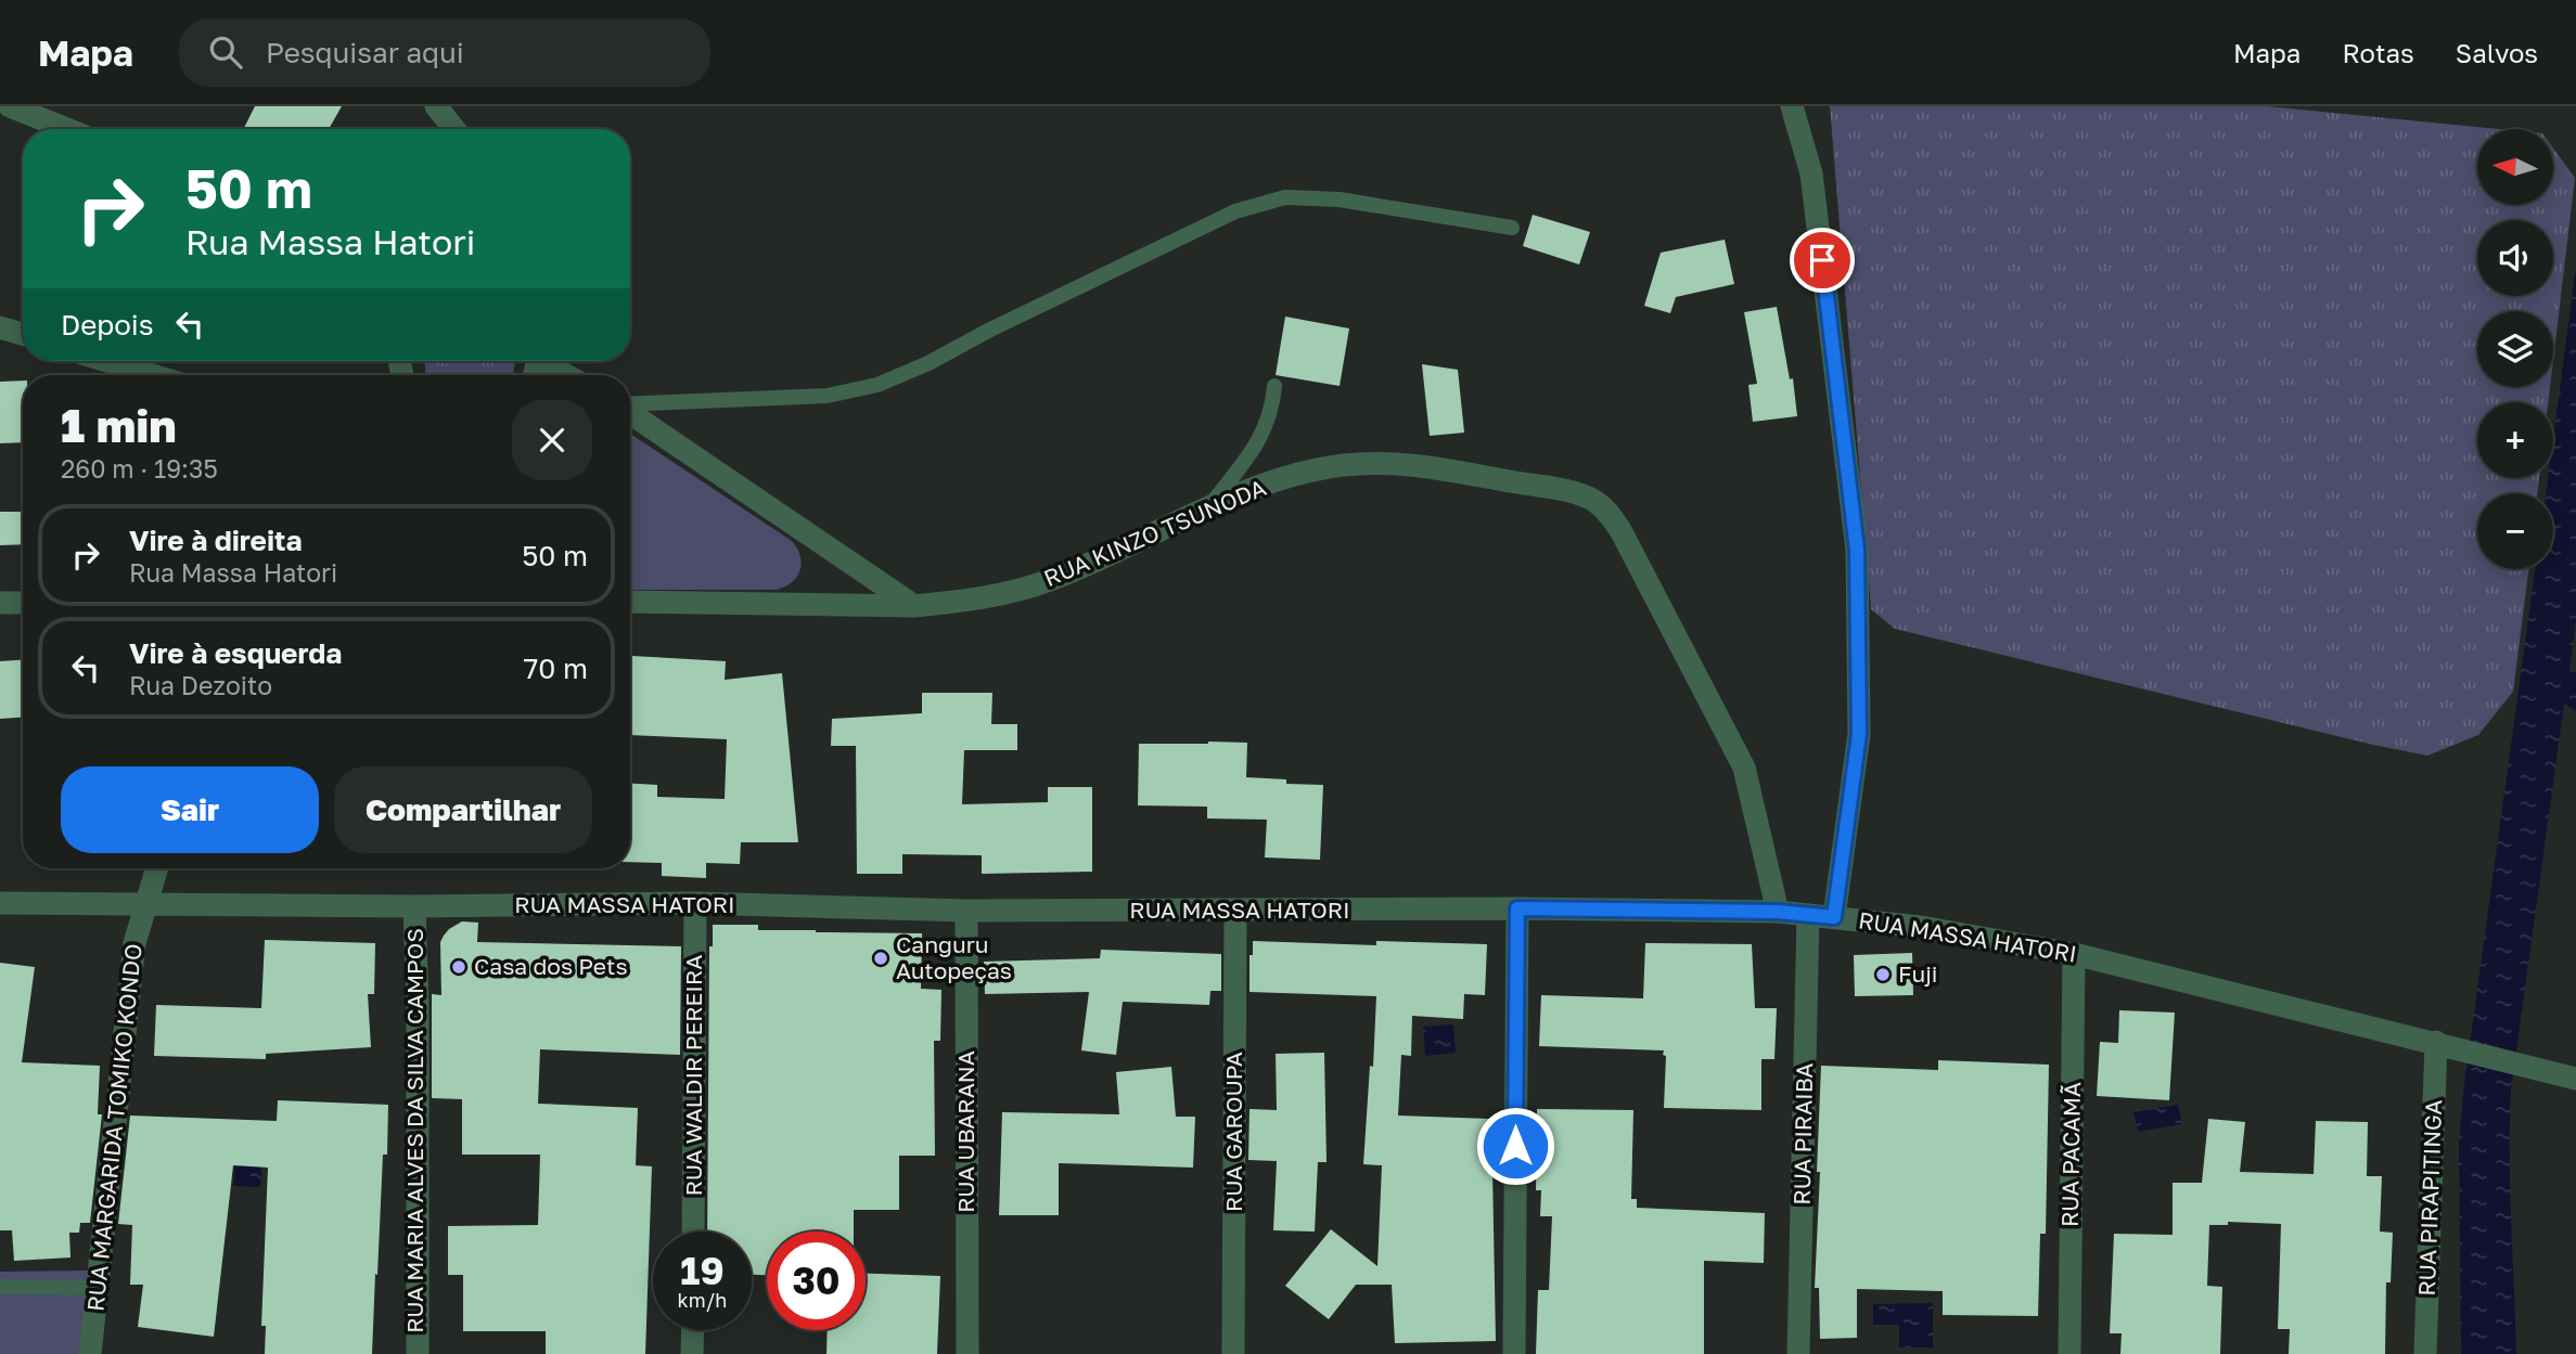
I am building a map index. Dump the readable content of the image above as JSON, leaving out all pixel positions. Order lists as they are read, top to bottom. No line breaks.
{"streets":{"street":["RUA KINZO TSUNODA","RUA MASSA HATORI","RUA WALDIR PEREIRA","RUA MARGARIDA TOMIKO KONDO","RUA MARIA ALVES DA SILVA CAMPOS","RUA UBARANA","RUA GAROUPA","RUA PIRAIBA","RUA PACAMÃ","RUA PIRAPITINGA"]},"crossings":[["RUA KINZO TSUNODA","RUA MASSA HATORI"],["RUA MASSA HATORI","RUA WALDIR PEREIRA"],["RUA MASSA HATORI","RUA MARGARIDA TOMIKO KONDO"],["RUA MASSA HATORI","RUA MARIA ALVES DA SILVA CAMPOS"],["RUA MASSA HATORI","RUA UBARANA"],["RUA MASSA HATORI","RUA GAROUPA"],["RUA MASSA HATORI","RUA PIRAIBA"],["RUA MASSA HATORI","RUA PACAMÃ"],["RUA MASSA HATORI","RUA PIRAPITINGA"]],"places":["Canguru Autopeças","Casa dos Pets","Fuji"],"north":"left","page":{"header":"Mapa","search":"Pesquisar aqui","nav":["Mapa","Rotas","Salvos"],"map_buttons":["+","−"],"turn":["50 m","Rua Massa Hatori"],"then":"Depois","heading":["1 min","260 m · 19:35"],"list":[{"name":"Vire à direita","note":"Rua Massa Hatori","value":"50 m"},{"name":"Vire à esquerda","note":"Rua Dezoito","value":"70 m"}],"buttons":["Sair","Compartilhar"],"speed":"19 km/h","limit":"30"}}
